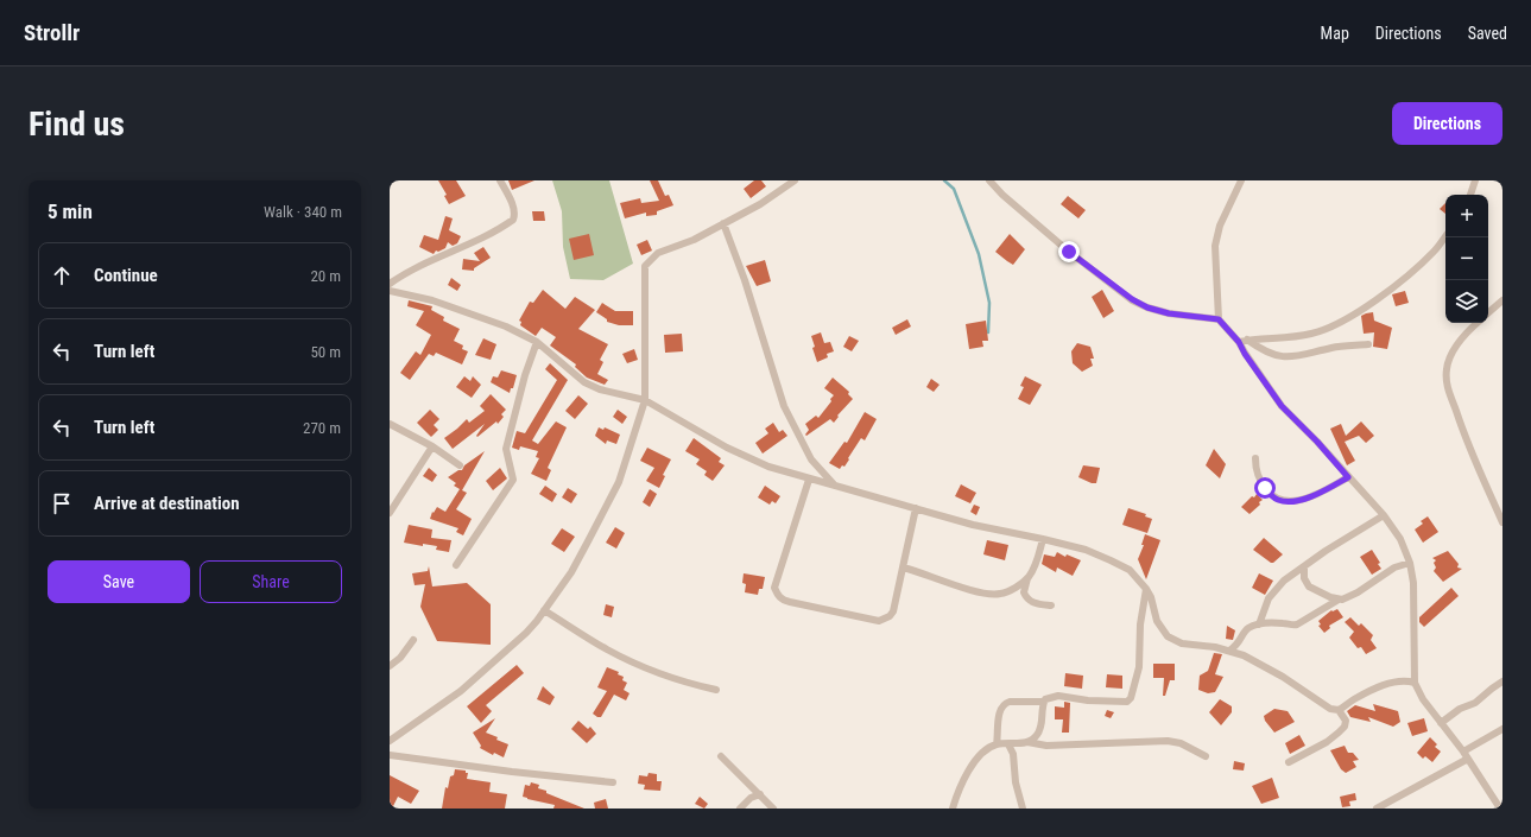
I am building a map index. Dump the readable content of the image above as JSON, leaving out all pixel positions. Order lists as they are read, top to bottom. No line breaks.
{"page":{"header":"Strollr","nav":["Map","Directions","Saved"],"buttons":["Directions",["Save","Share"]],"title":"Find us","heading":["5 min","Walk · 340 m"],"map_buttons":["+","−"],"list":[["Continue","20 m"],["Turn left","50 m"],["Turn left","270 m"],"Arrive at destination"]}}
